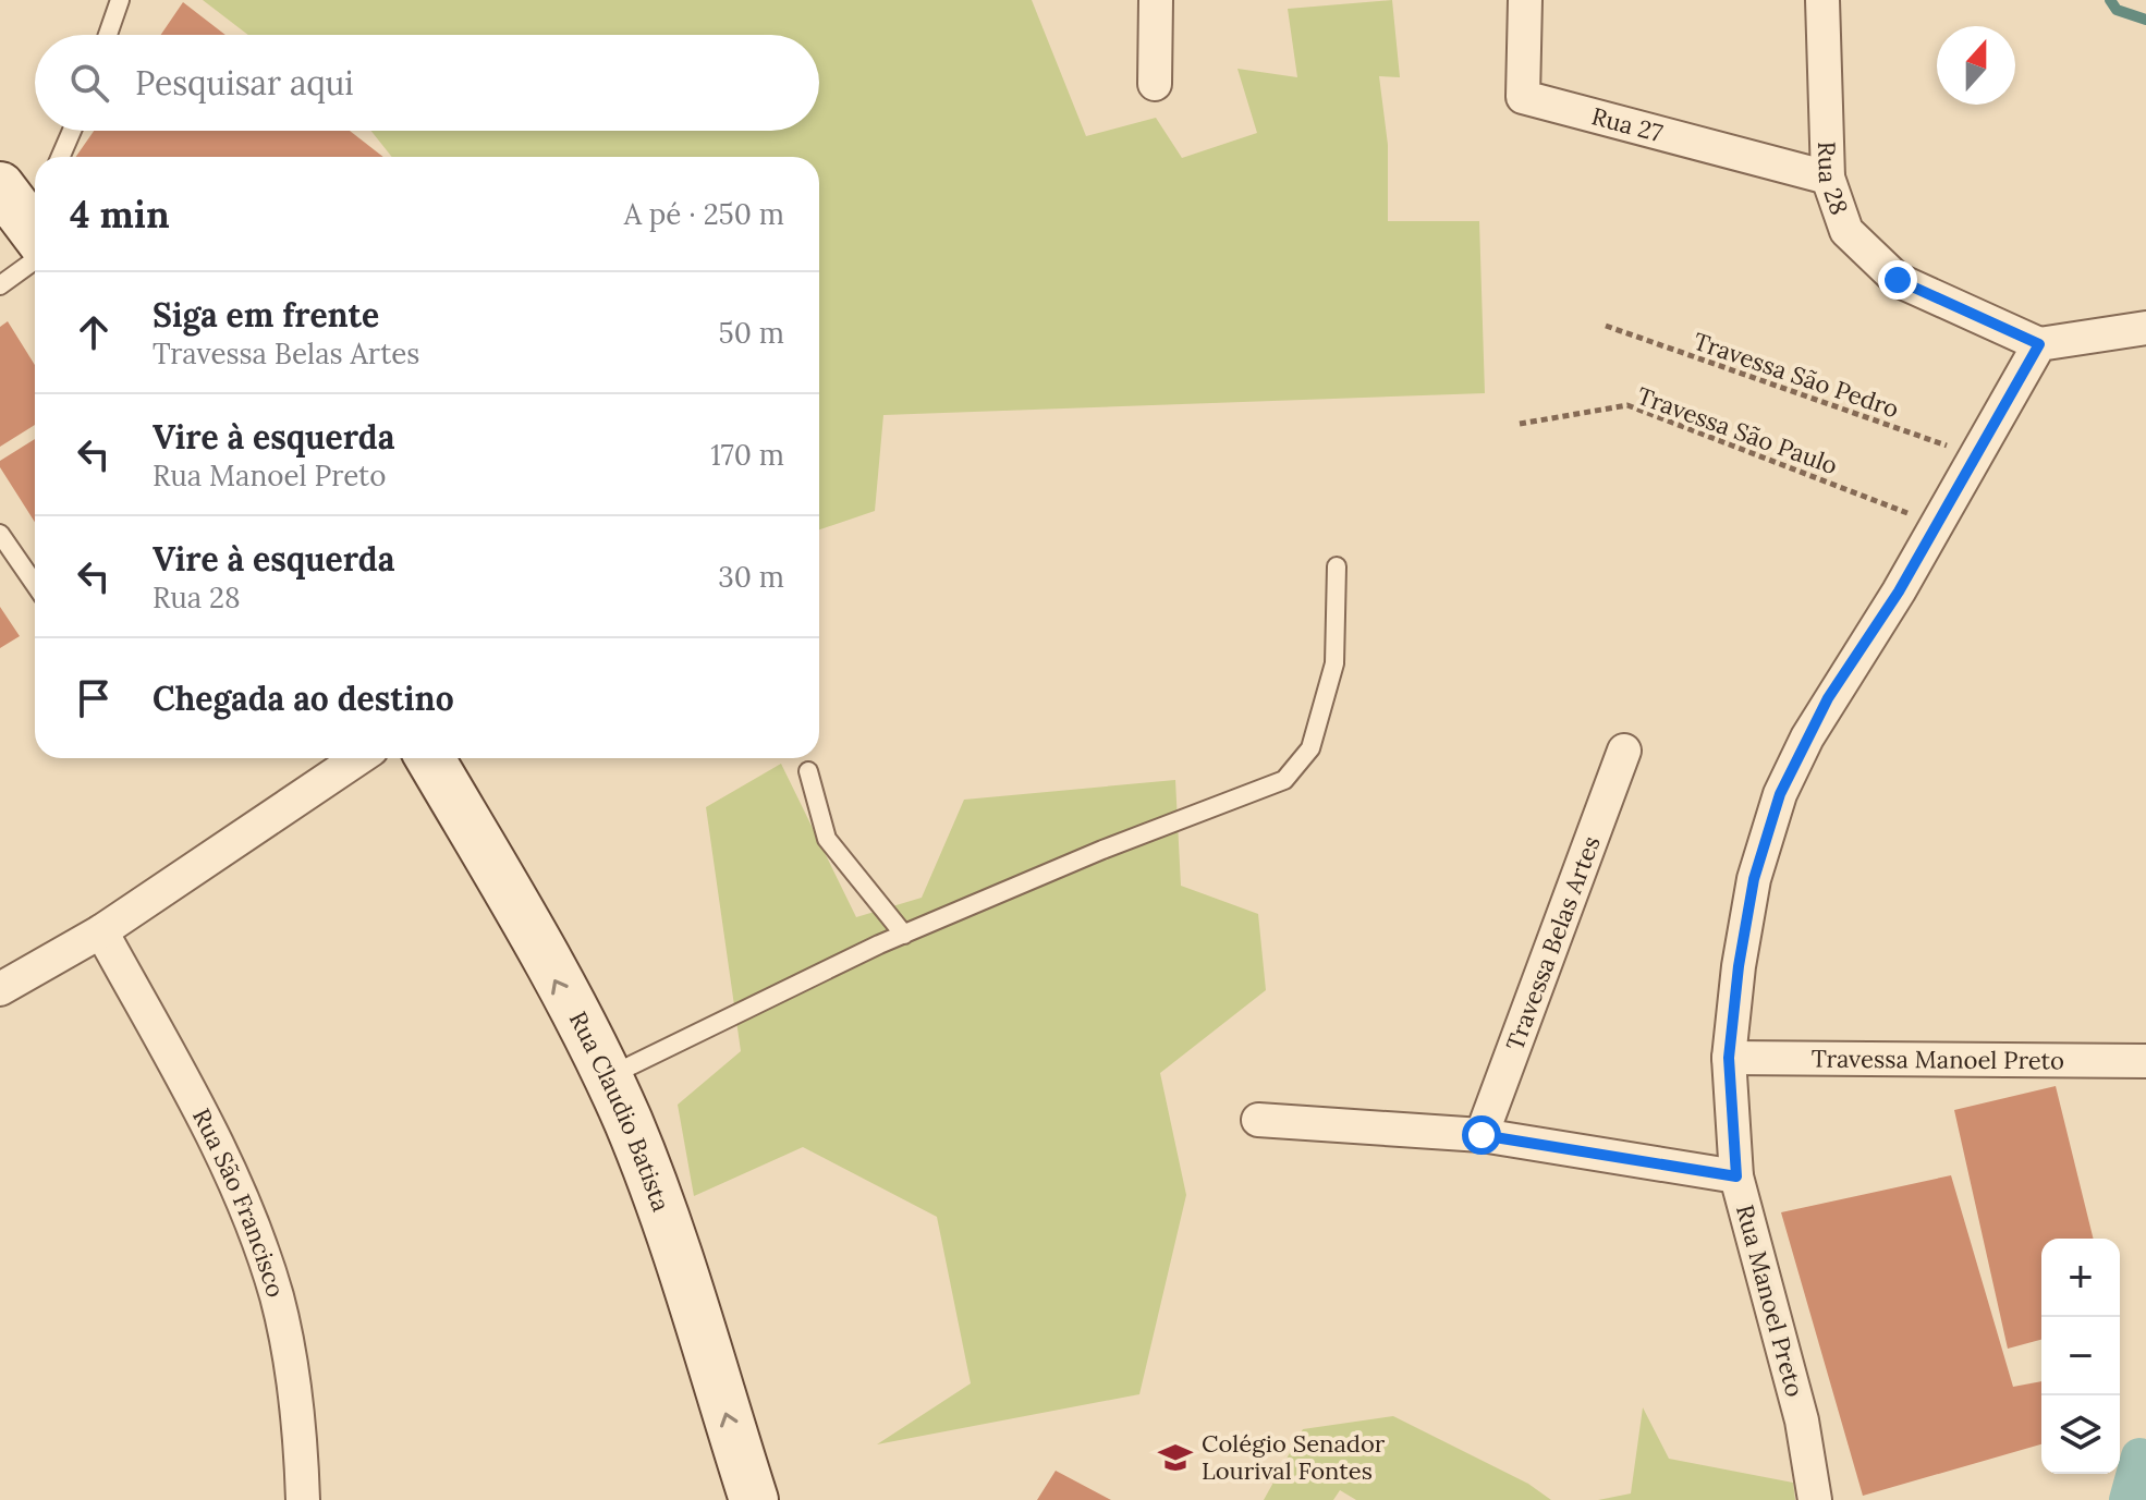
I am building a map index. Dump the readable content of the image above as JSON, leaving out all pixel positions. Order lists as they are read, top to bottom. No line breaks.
{"streets":{"main road":["Rua Claudio Batista"],"street":["Rua 27","Rua 28","Travessa Belas Artes","Travessa Manoel Preto","Rua São Francisco","Rua Manoel Preto"],"path":["Travessa São Pedro","Travessa São Paulo"]},"crossings":[["Rua 27","Rua 28"],["Rua 28","Rua Manoel Preto"],["Travessa São Pedro","Rua Manoel Preto"],["Travessa São Paulo","Rua Manoel Preto"],["Travessa Manoel Preto","Rua Manoel Preto"]],"one_way":["Rua Claudio Batista"],"places":{"school or university":["Colégio Senador Lourival Fontes"]},"north":"top","page":{"search":"Pesquisar aqui","heading":["4 min","A pé · 250 m"],"list":[["Siga em frente","Travessa Belas Artes","50 m"],["Vire à esquerda","Rua Manoel Preto","170 m"],["Vire à esquerda","Rua 28","30 m"],"Chegada ao destino"],"map_buttons":["+","−"]}}
